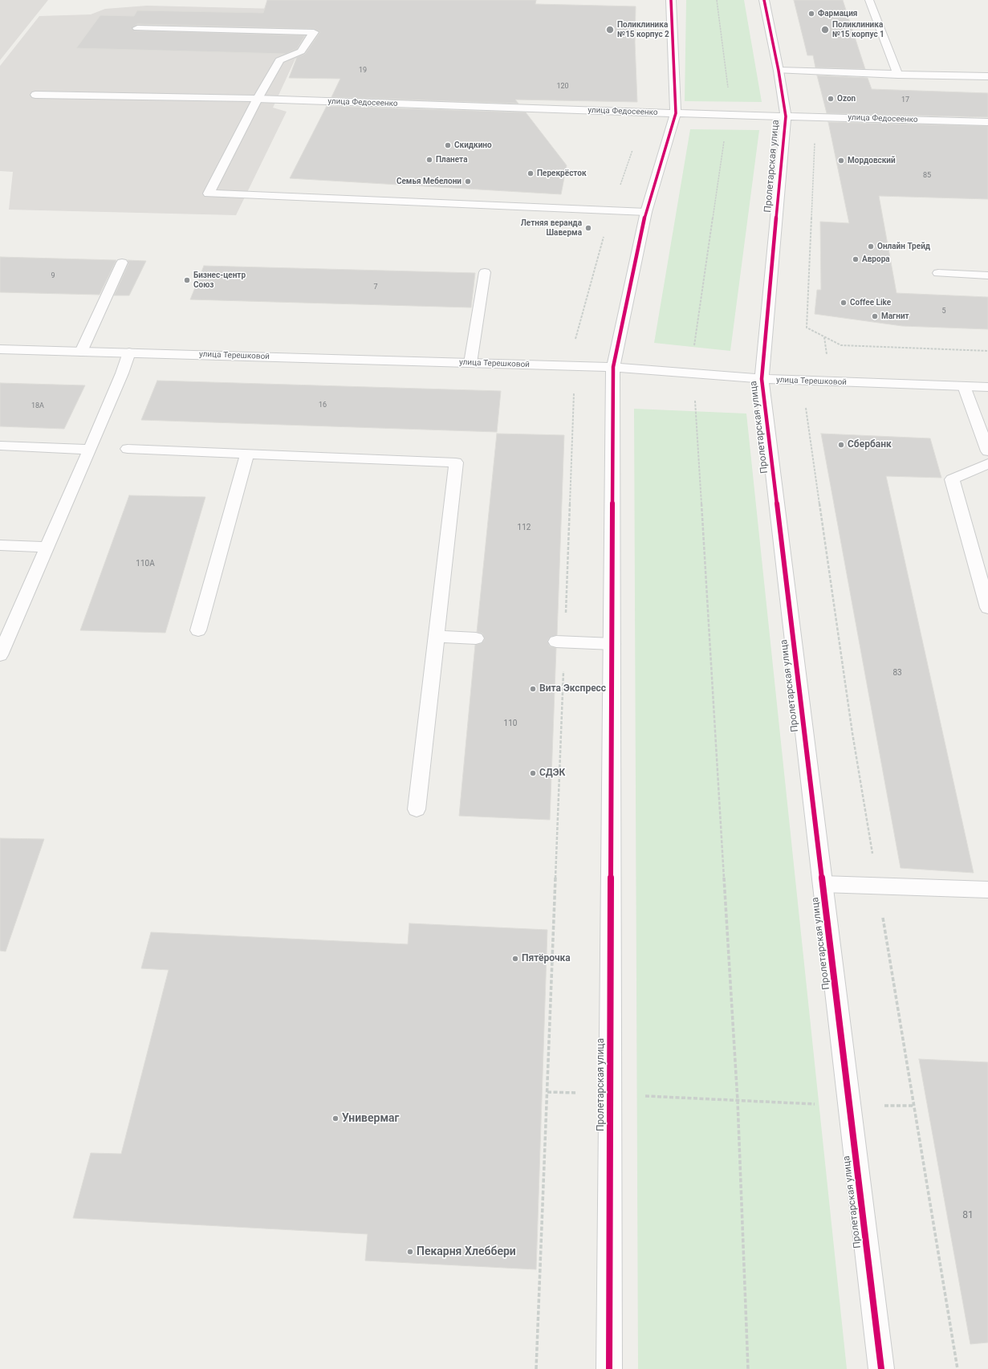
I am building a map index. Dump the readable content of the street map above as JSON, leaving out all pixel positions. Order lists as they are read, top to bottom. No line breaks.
{"streets":{"street":["улица Федосеенко","Пролетарская улица","улица Терешковой"]},"crossings":[["улица Федосеенко","Пролетарская улица"],["Пролетарская улица","улица Терешковой"]],"places":["Фармация","Поликлиника №15 корпус 2","Поликлиника №15 корпус 1","Ozon","Скидкино","Планета","Мордовский","Перекрёсток","Семья Мебелони","Летняя веранда Шаверма","Онлайн Трейд","Аврора","Бизнес-центр Союз","Coffee Like","Магнит","Сбербанк","Вита Экспресс","СДЭК","Пятёрочка","Универмаг","Пекарня Хлеббери"],"house_numbers":["19","120","17","85","9","7","5","16","18А","112","110А","83","110","81"]}
